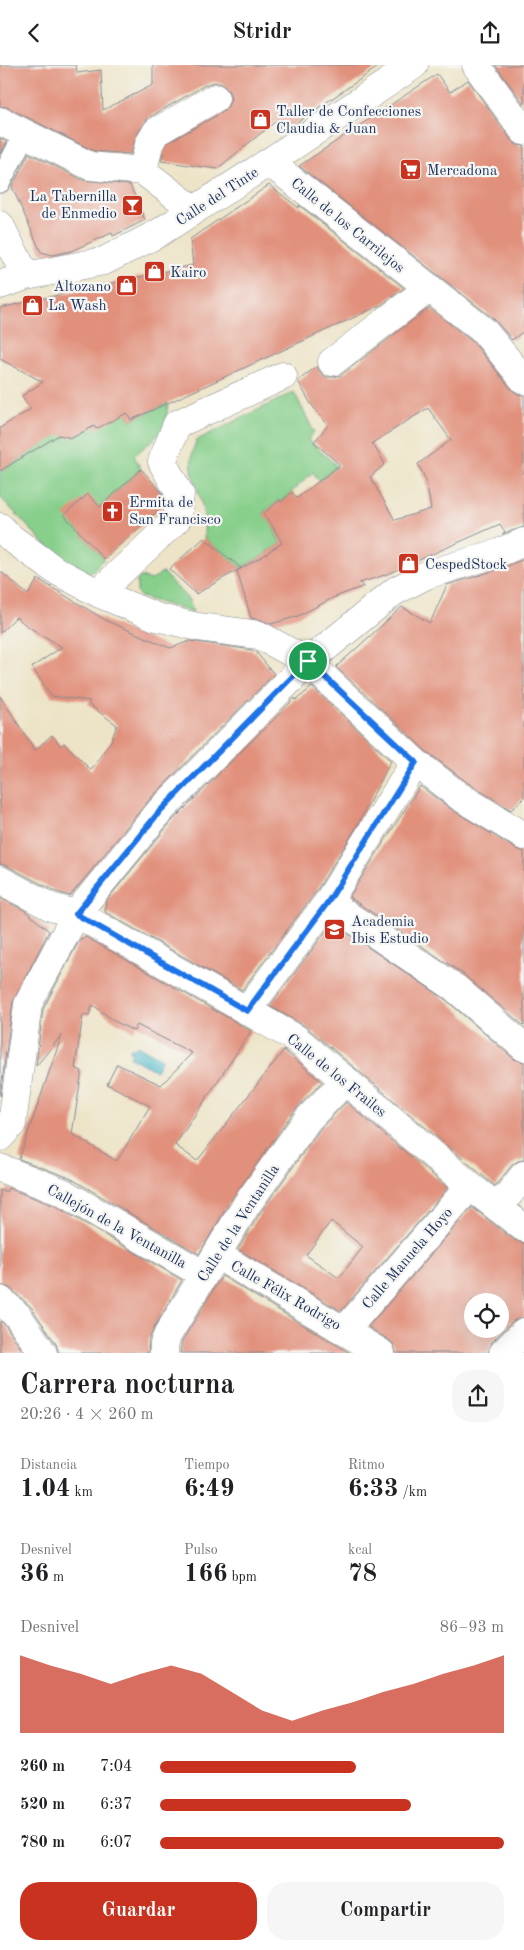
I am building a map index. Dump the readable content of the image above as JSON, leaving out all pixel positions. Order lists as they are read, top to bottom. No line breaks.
{"streets":{"street":["Calle del Tinte","Calle de los Carrilejos","Calle de los Frailes","Calle de la Ventanilla","Callejón de la Ventanilla","Calle Manuela Hoyo","Calle Félix Rodrigo"]},"crossings":[["Calle del Tinte","Calle de los Carrilejos"],["Calle de los Frailes","Calle de la Ventanilla"],["Calle de los Frailes","Calle Manuela Hoyo"],["Calle de la Ventanilla","Callejón de la Ventanilla"],["Calle de la Ventanilla","Calle Félix Rodrigo"],["Callejón de la Ventanilla","Calle Félix Rodrigo"],["Calle Manuela Hoyo","Calle Félix Rodrigo"]],"places":{"shop":["Taller de Confecciones Claudia & Juan","Kairo","Altozano","La Wash","CespedStock"],"supermarket":["Mercadona"],"bar":["La Tabernilla de Enmedio"],"church":["Ermita de San Francisco"],"school or university":["Academia Ibis Estudio"]},"page":{"header":"Stridr","heading":["Carrera nocturna","20:26 · 4 × 260 m"],"stats":[["Distancia","1.04 km"],["Tiempo","6:49"],["Ritmo","6:33 /km"],["Desnivel","36 m"],["Pulso","166 bpm"],["kcal","78"]],"chart":["Desnivel","86–93 m"],"list":[{"name":"260 m","note":"7:04"},{"name":"520 m","note":"6:37"},{"name":"780 m","note":"6:07"}],"buttons":["Guardar","Compartir"]}}
